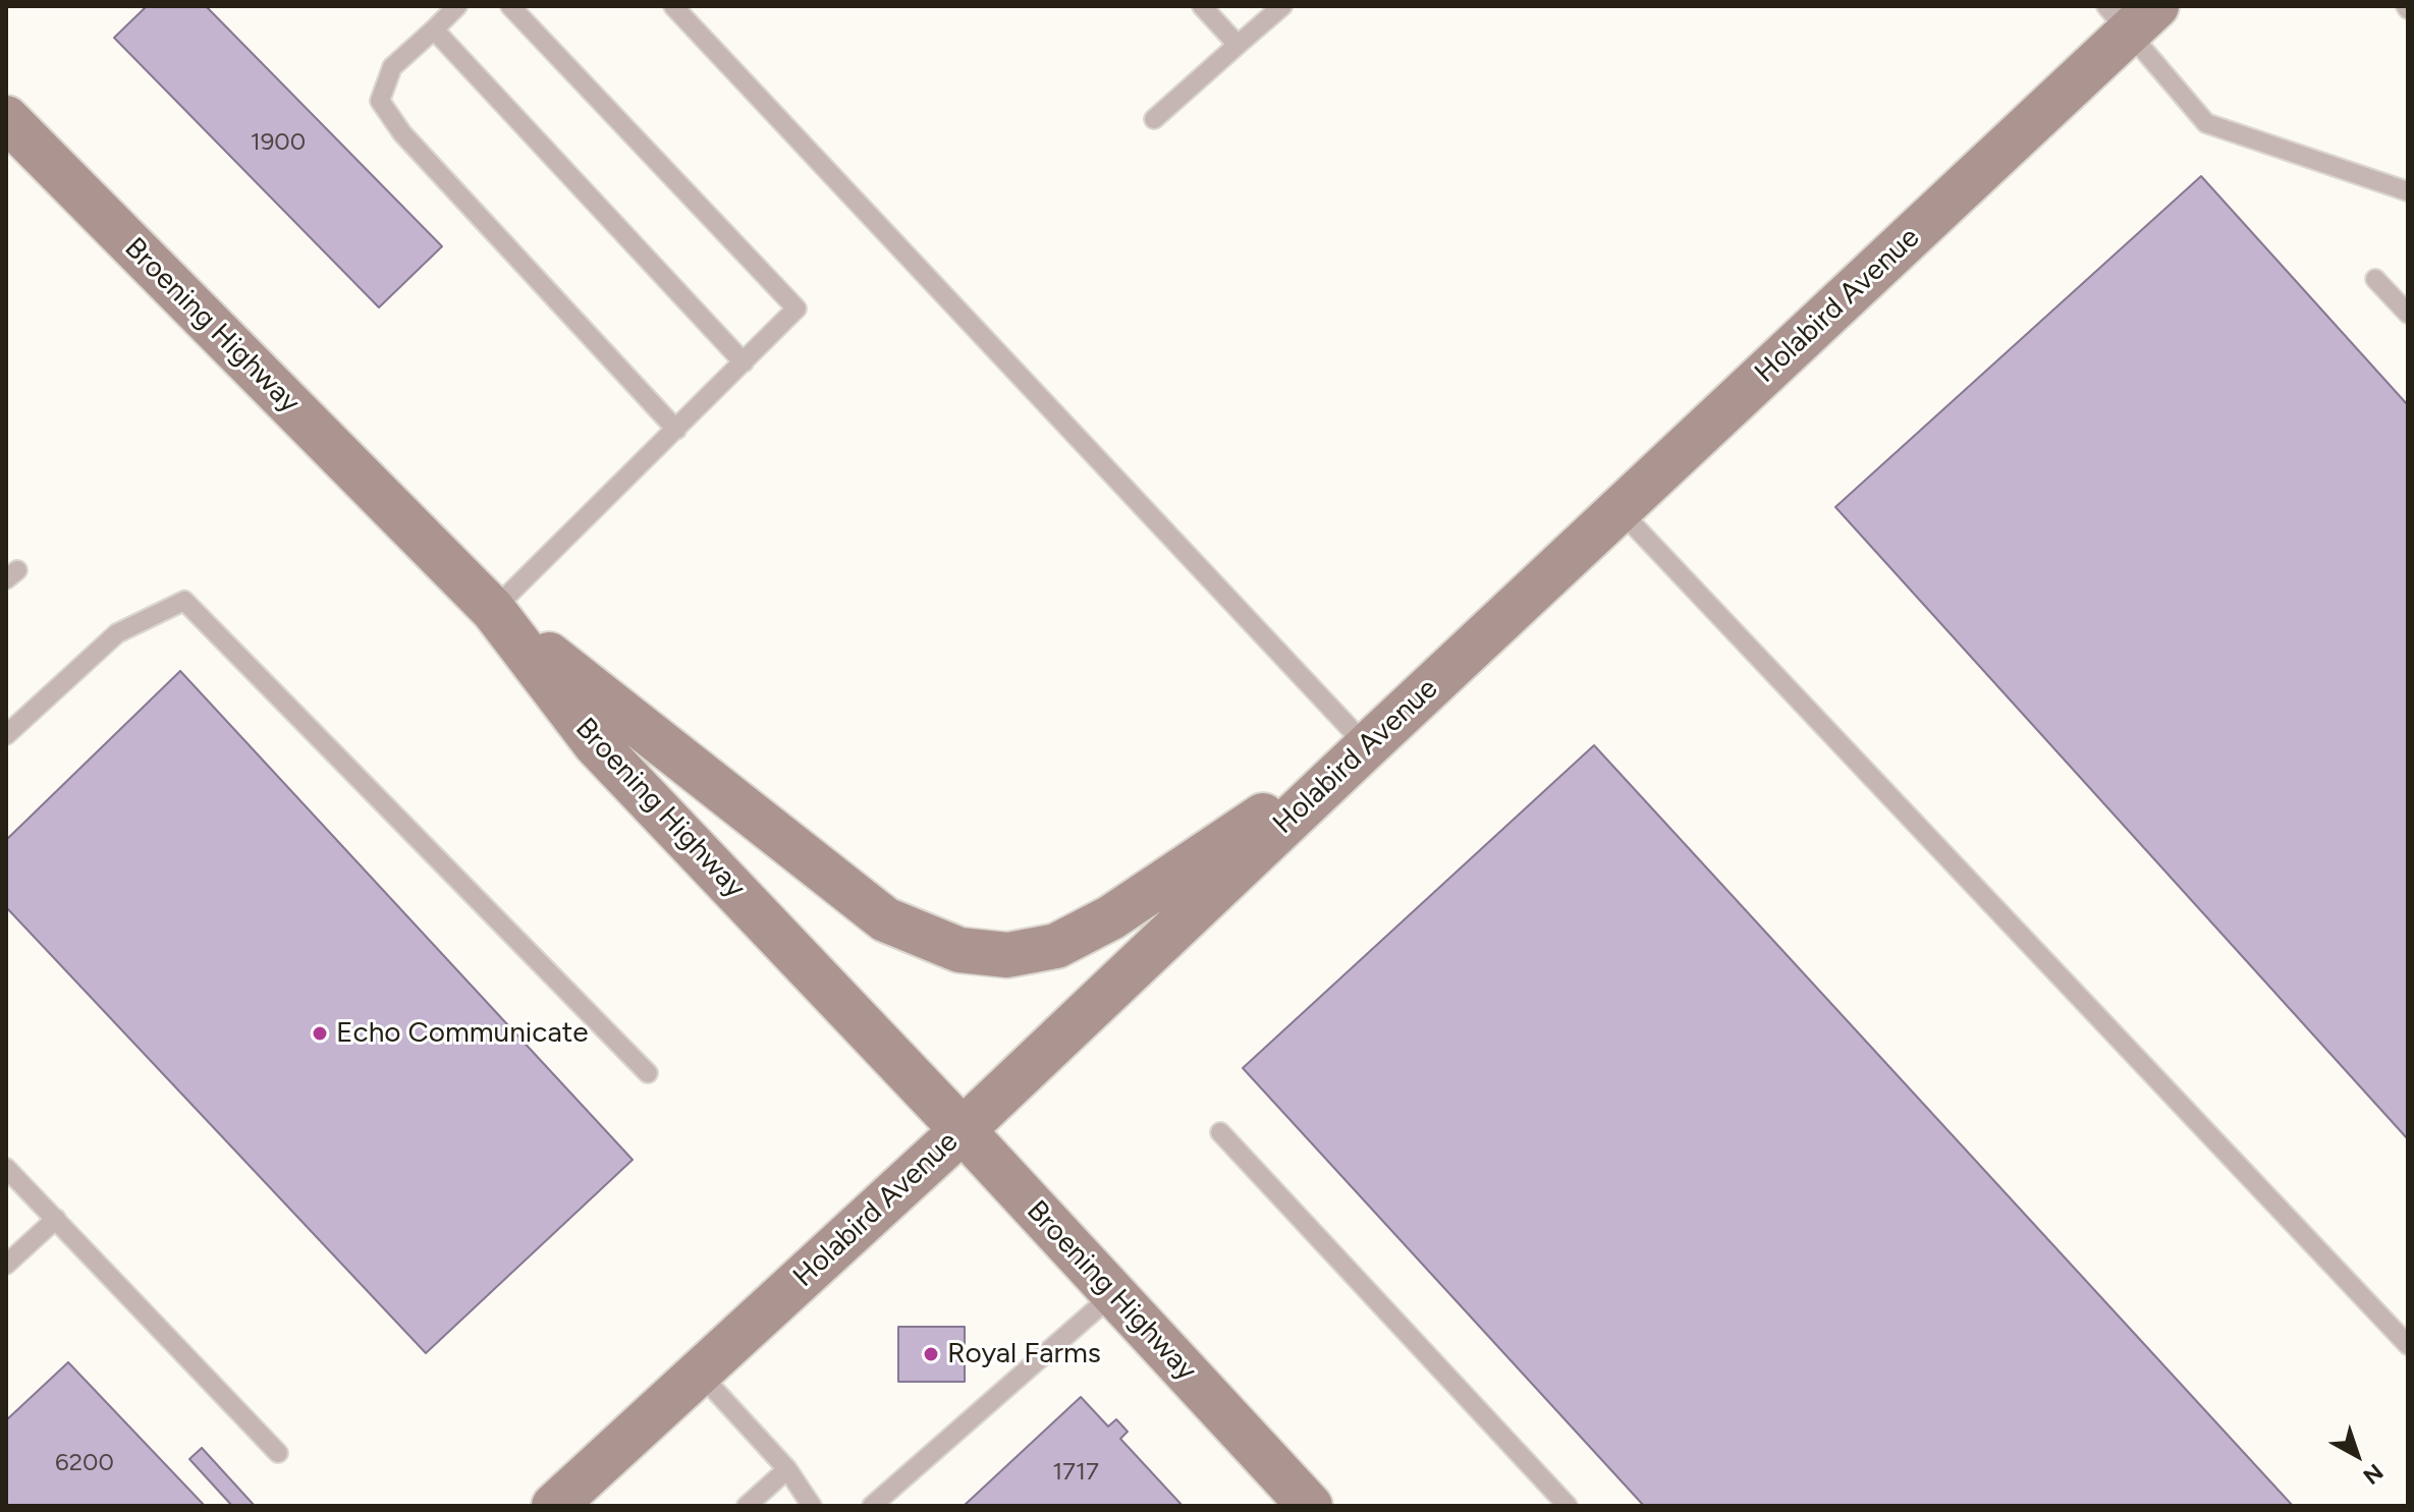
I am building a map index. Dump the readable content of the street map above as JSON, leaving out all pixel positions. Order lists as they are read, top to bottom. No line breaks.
{"streets":{"main road":["Holabird Avenue","Broening Highway"]},"crossings":[["Holabird Avenue","Broening Highway"]],"places":["Echo Communicate","Royal Farms"],"house_numbers":["1900","6200","1717"],"north":"bottom right"}
